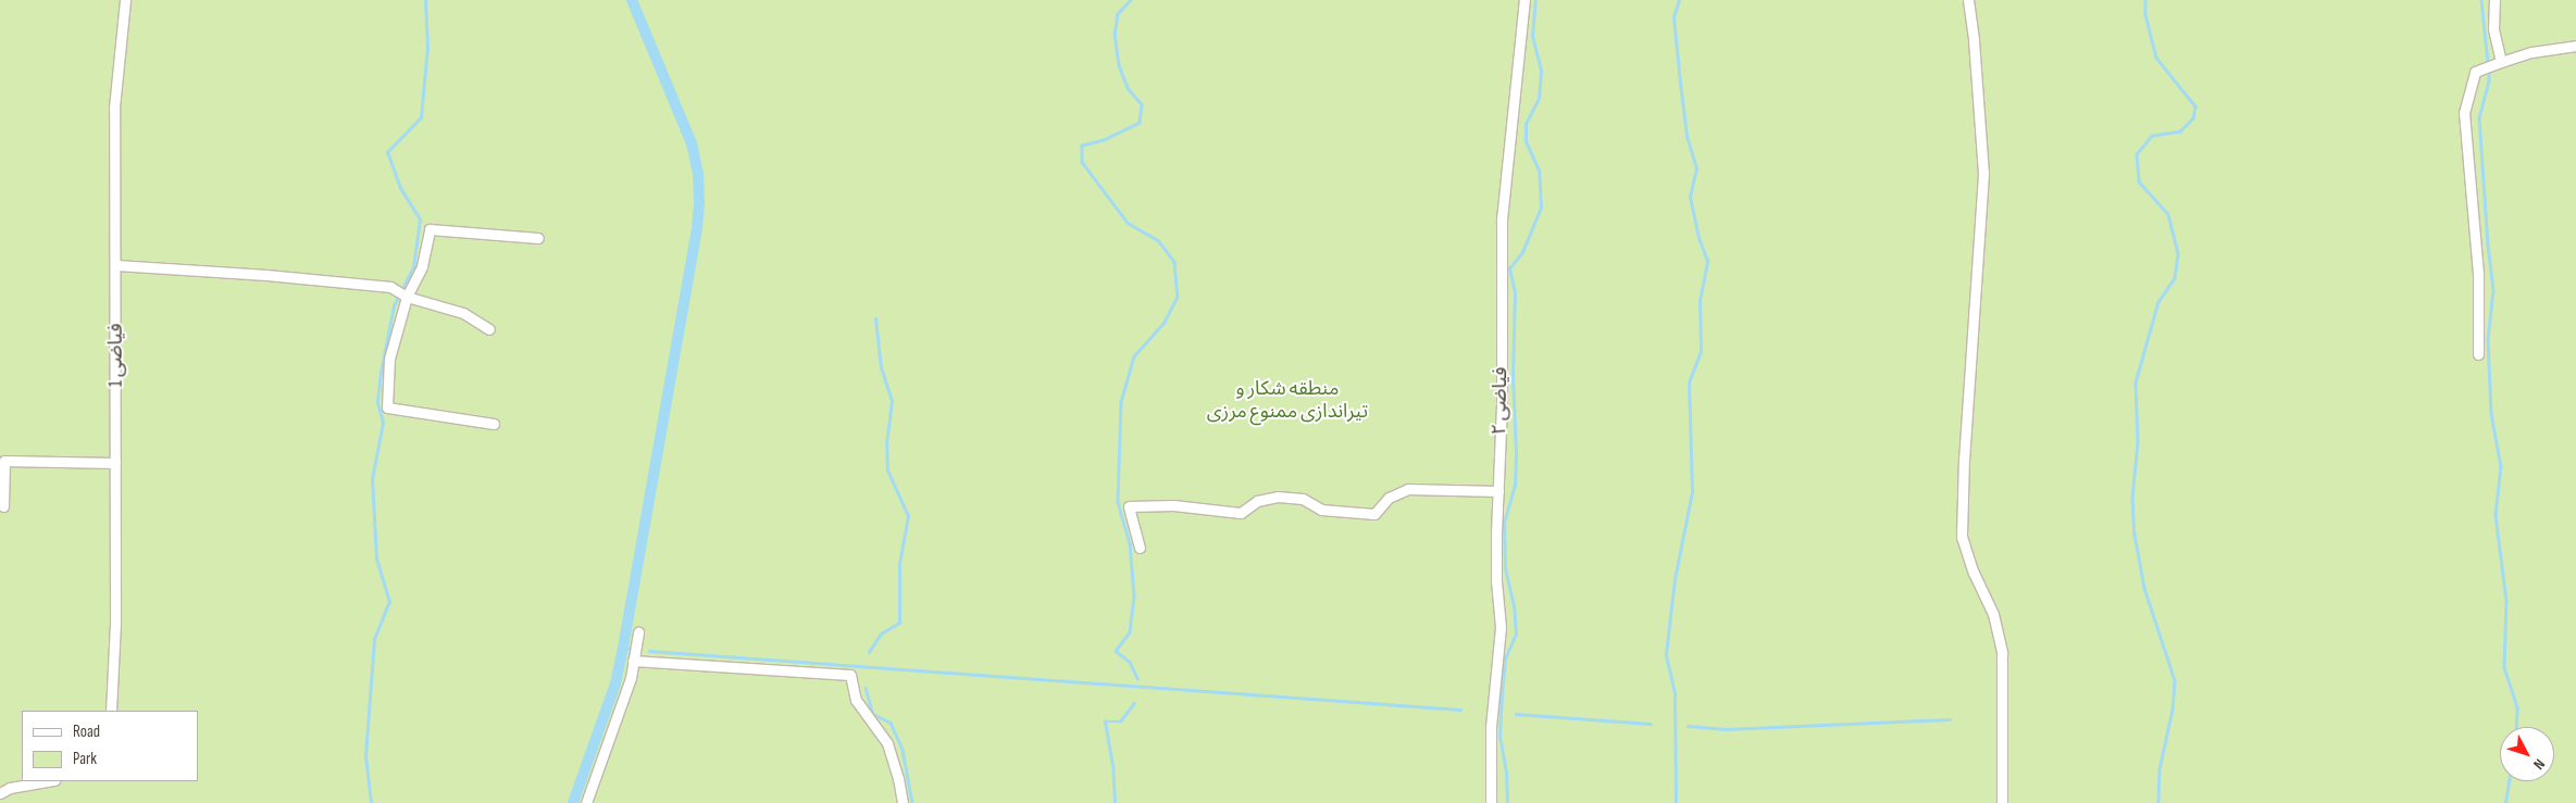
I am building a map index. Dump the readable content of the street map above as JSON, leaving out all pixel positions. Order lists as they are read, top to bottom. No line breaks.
{"streets":{"street":["فیاضی 1","فیاضی ۲"]},"parks":["منطقه شکار و تیراندازی ممنوع مرزی"],"legend":["Road","Park"],"north":"bottom right"}
